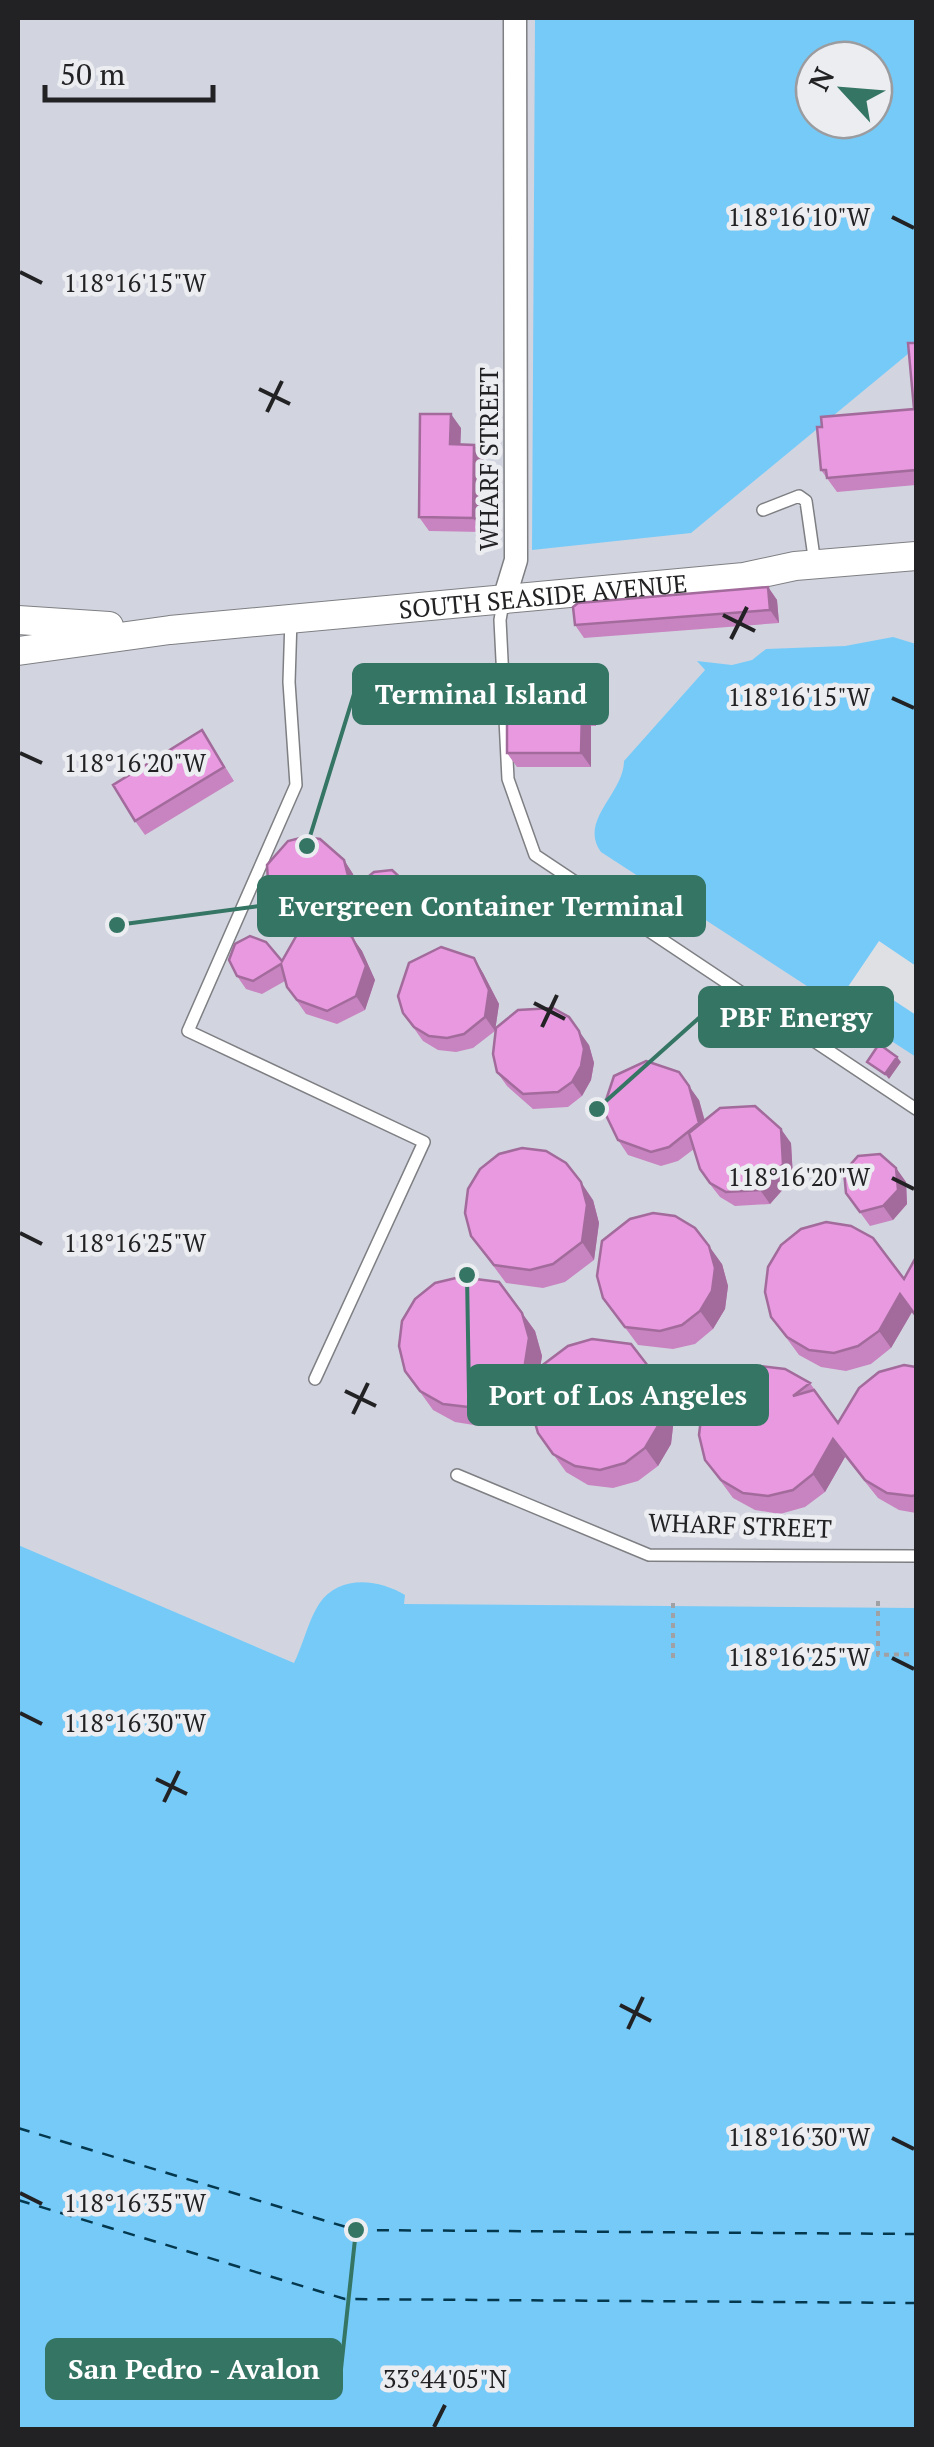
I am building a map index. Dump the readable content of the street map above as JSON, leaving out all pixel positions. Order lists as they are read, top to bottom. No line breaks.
{"streets":{"street":["WHARF STREET","SOUTH SEASIDE AVENUE"]},"crossings":[["WHARF STREET","SOUTH SEASIDE AVENUE"]],"places":["Terminal Island","Evergreen Container Terminal","PBF Energy","Port of Los Angeles","San Pedro - Avalon"],"scale_bar":"50 m","north":"top left","coordinates":["118°16'10\"W","118°16'15\"W","118°16'20\"W","118°16'25\"W","118°16'30\"W","118°16'35\"W","33°44'05\"N"]}
